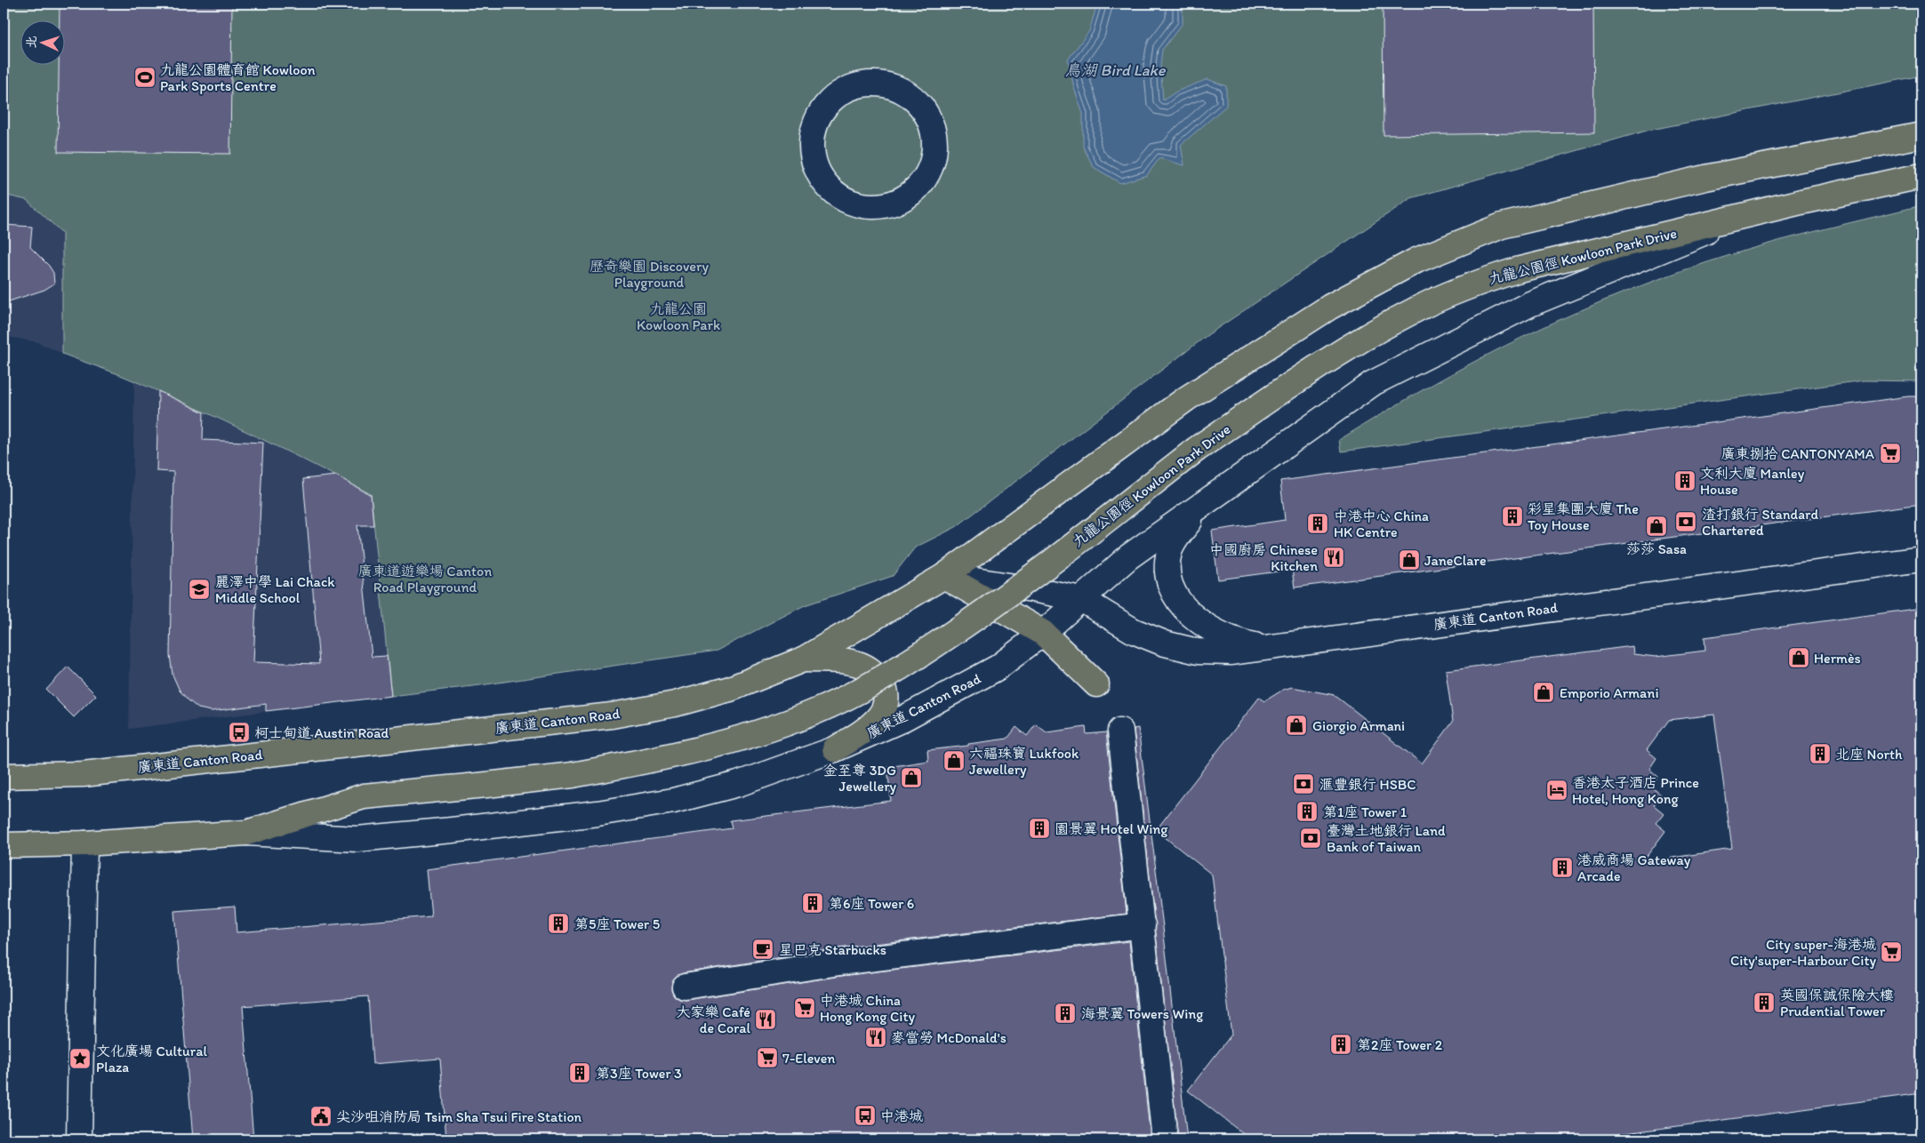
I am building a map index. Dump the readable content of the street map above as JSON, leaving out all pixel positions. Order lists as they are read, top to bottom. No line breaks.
{"streets":{"main road":["九龍公園徑 Kowloon Park Drive","廣東道 Canton Road"]},"crossings":[["九龍公園徑 Kowloon Park Drive","廣東道 Canton Road"]],"water":["鳥湖 Bird Lake"],"parks":["歷奇樂園 Discovery Playground","九龍公園 Kowloon Park","廣東道遊樂場 Canton Road Playground"],"places":{"sports":["九龍公園體育館 Kowloon Park Sports Centre"],"supermarket":["廣東捌拾 CANTONYAMA","City super-海港城 City'super-Harbour City","中港城 China Hong Kong City","7-Eleven"],"building":["文利大廈 Manley House","彩星集團大廈 The Toy House","中港中心 China HK Centre","北座 North","第1座 Tower 1","園景翼 Hotel Wing","港威商場 Gateway Arcade","第6座 Tower 6","第5座 Tower 5","英國保誠保險大樓 Prudential Tower","海景翼 Towers Wing","第2座 Tower 2","第3座 Tower 3"],"bank":["渣打銀行 Standard Chartered","滙豐銀行 HSBC","臺灣土地銀行 Land Bank of Taiwan"],"shop":["莎莎 Sasa","JaneClare","Hermès","Emporio Armani","Giorgio Armani","六福珠寶 Lukfook Jewellery","金至尊 3DG Jewellery"],"restaurant":["中國廚房 Chinese Kitchen","大家樂 Café de Coral","麥當勞 McDonald's"],"school or university":["麗澤中學 Lai Chack Middle School"],"bus stop":["柯士甸道 Austin Road","中港城"],"hotel":["香港太子酒店 Prince Hotel, Hong Kong"],"cafe":["星巴克 Starbucks"],"place":["文化廣場 Cultural Plaza"],"public building":["尖沙咀消防局 Tsim Sha Tsui Fire Station"]},"north":"left"}
